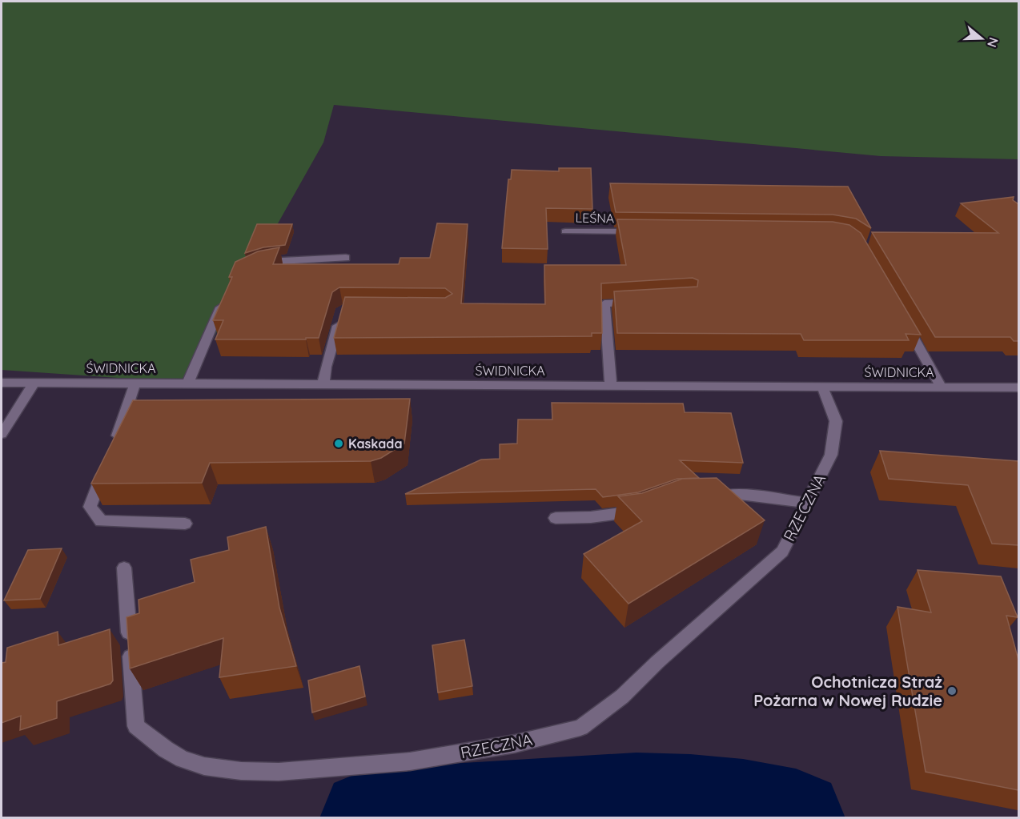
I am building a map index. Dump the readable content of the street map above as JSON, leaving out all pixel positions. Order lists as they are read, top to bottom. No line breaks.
{"streets":{"street":["LEŚNA","ŚWIDNICKA","RZECZNA"]},"crossings":[["ŚWIDNICKA","RZECZNA"]],"places":["Kaskada","Ochotnicza Straż Pożarna w Nowej Rudzie"],"north":"right"}
